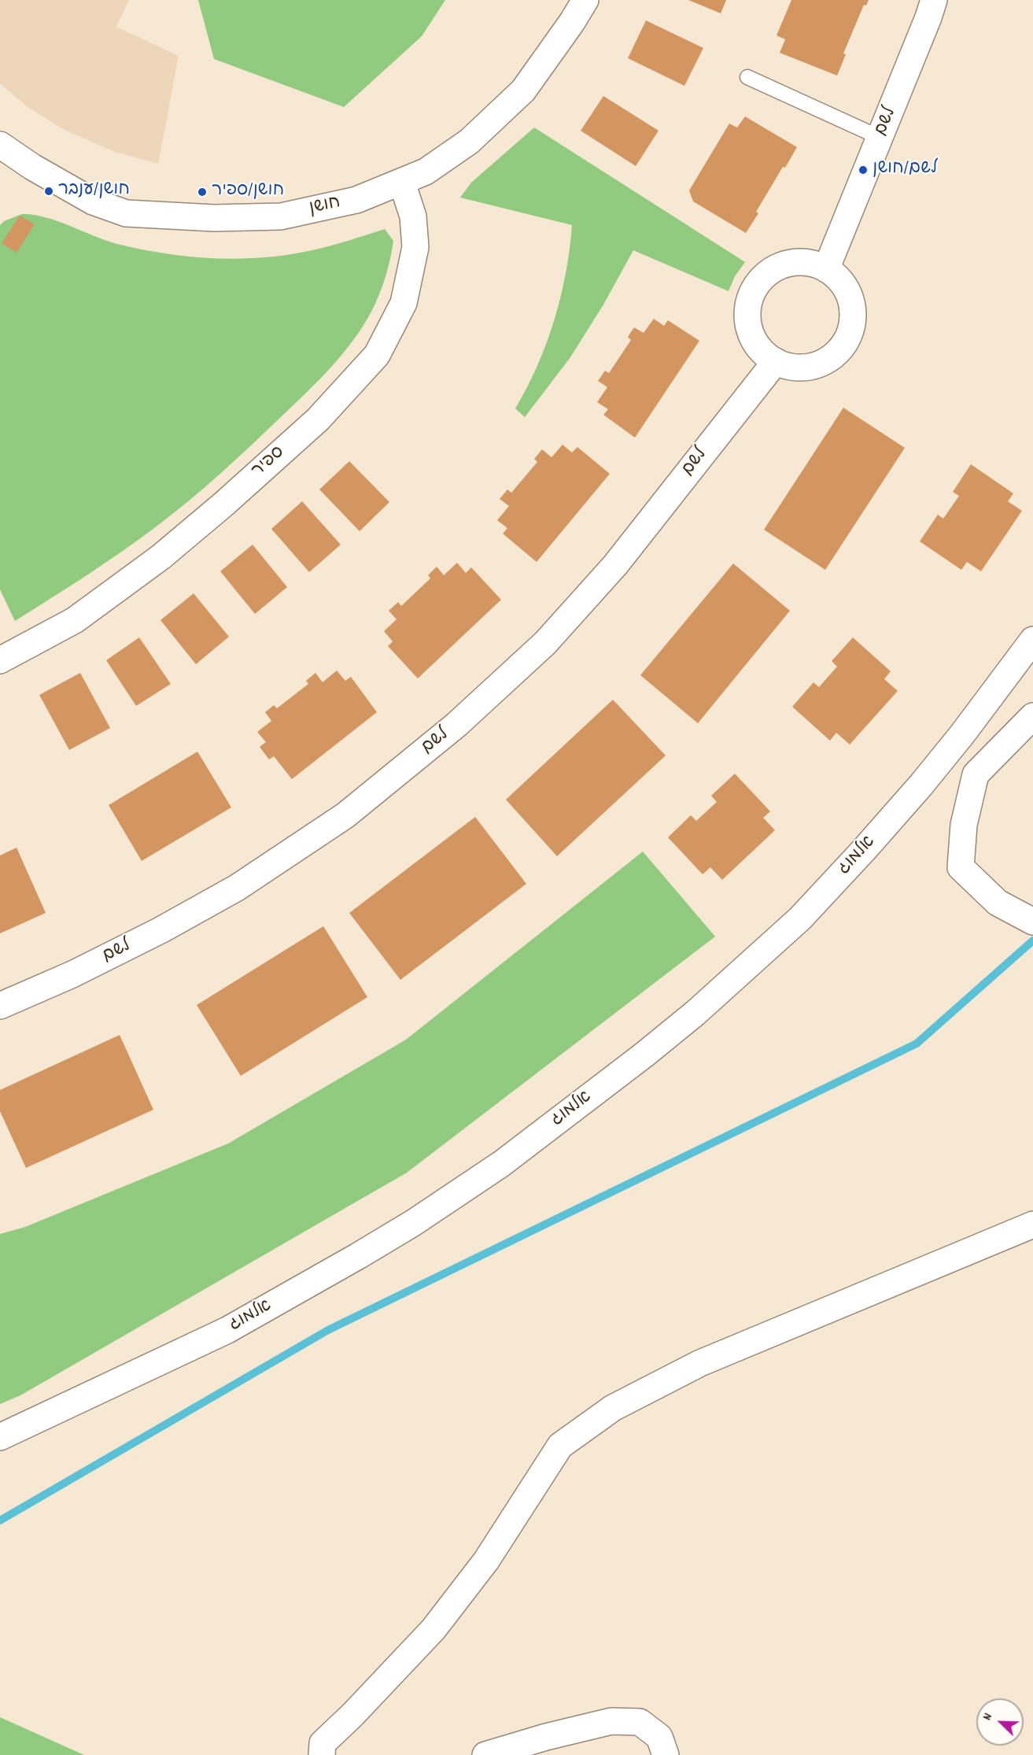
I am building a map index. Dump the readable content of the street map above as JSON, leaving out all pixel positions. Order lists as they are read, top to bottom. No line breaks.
{"streets":{"street":["לשם","חושן","ספיר","אלמוג"]},"crossings":[["חושן","ספיר"]],"places":["לשם/חושן","חושן/ענבר","חושן/ספיר"],"north":"top left"}
